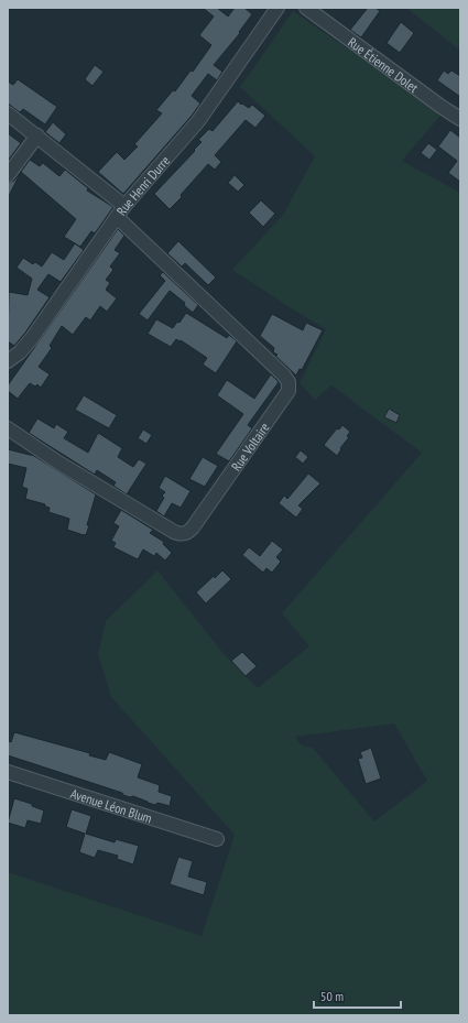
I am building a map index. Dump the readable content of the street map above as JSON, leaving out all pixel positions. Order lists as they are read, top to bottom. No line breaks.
{"streets":{"street":["Rue Étienne Dolet","Rue Henri Durre","Rue Voltaire","Avenue Léon Blum"]},"crossings":[["Rue Henri Durre","Rue Voltaire"]],"scale_bar":"50 m"}
